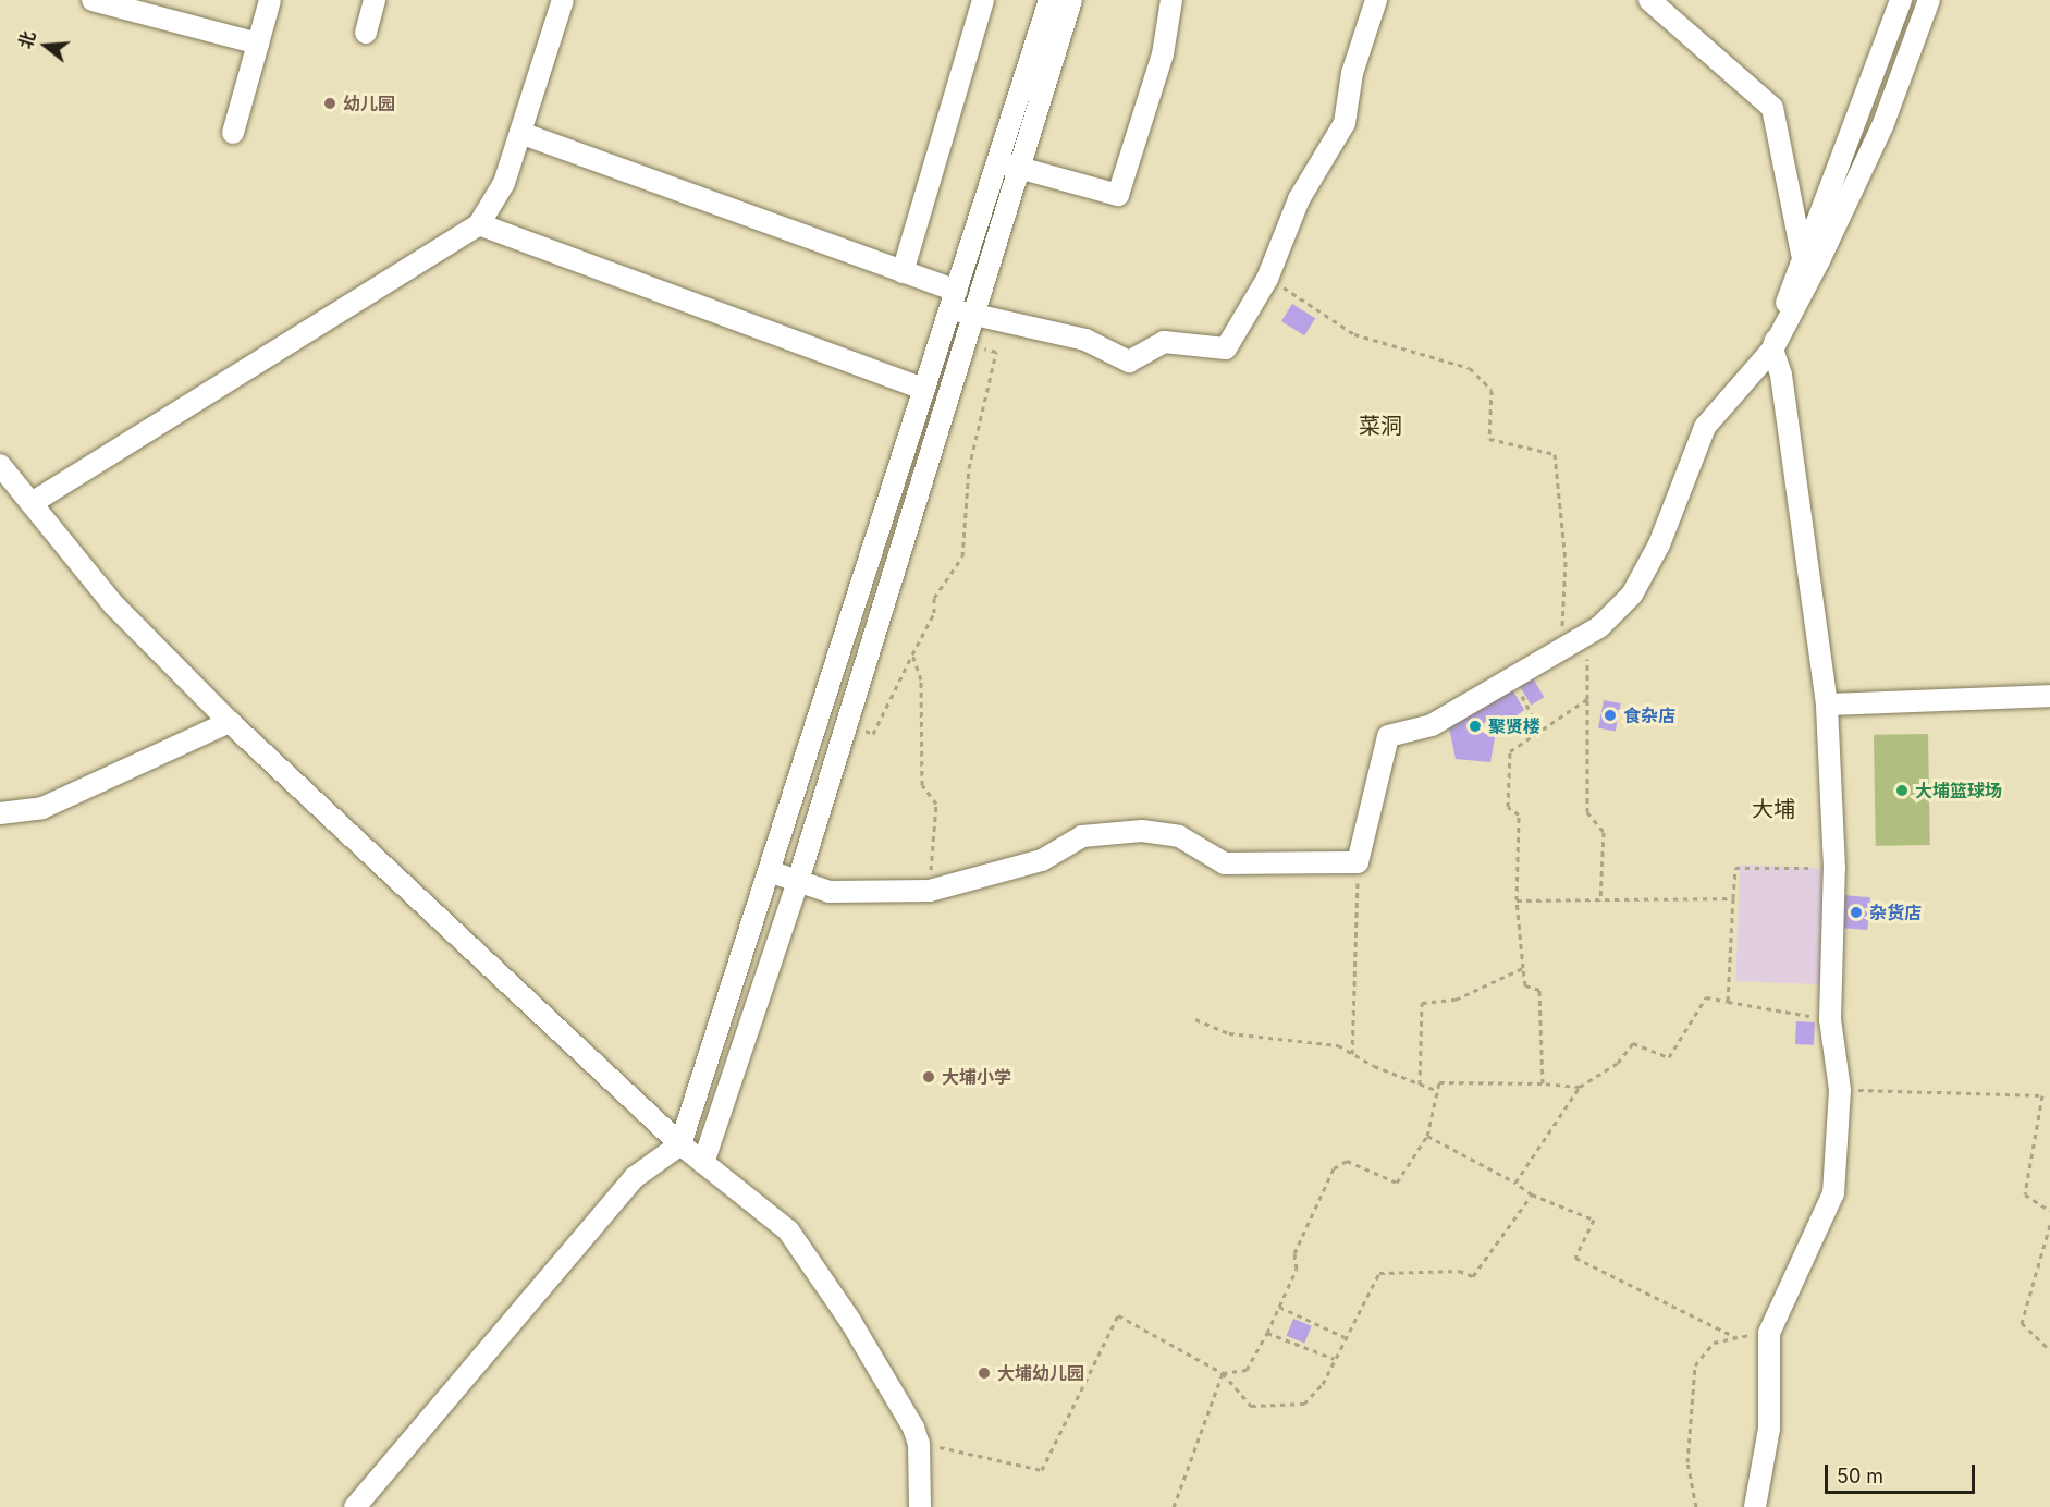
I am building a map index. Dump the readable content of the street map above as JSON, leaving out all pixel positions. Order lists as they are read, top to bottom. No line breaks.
{"districts":["菜洞","大埔"],"places":["幼儿园","食杂店","聚贤楼","大埔篮球场","杂货店","大埔小学","大埔幼儿园"],"scale_bar":"50 m","north":"left"}
